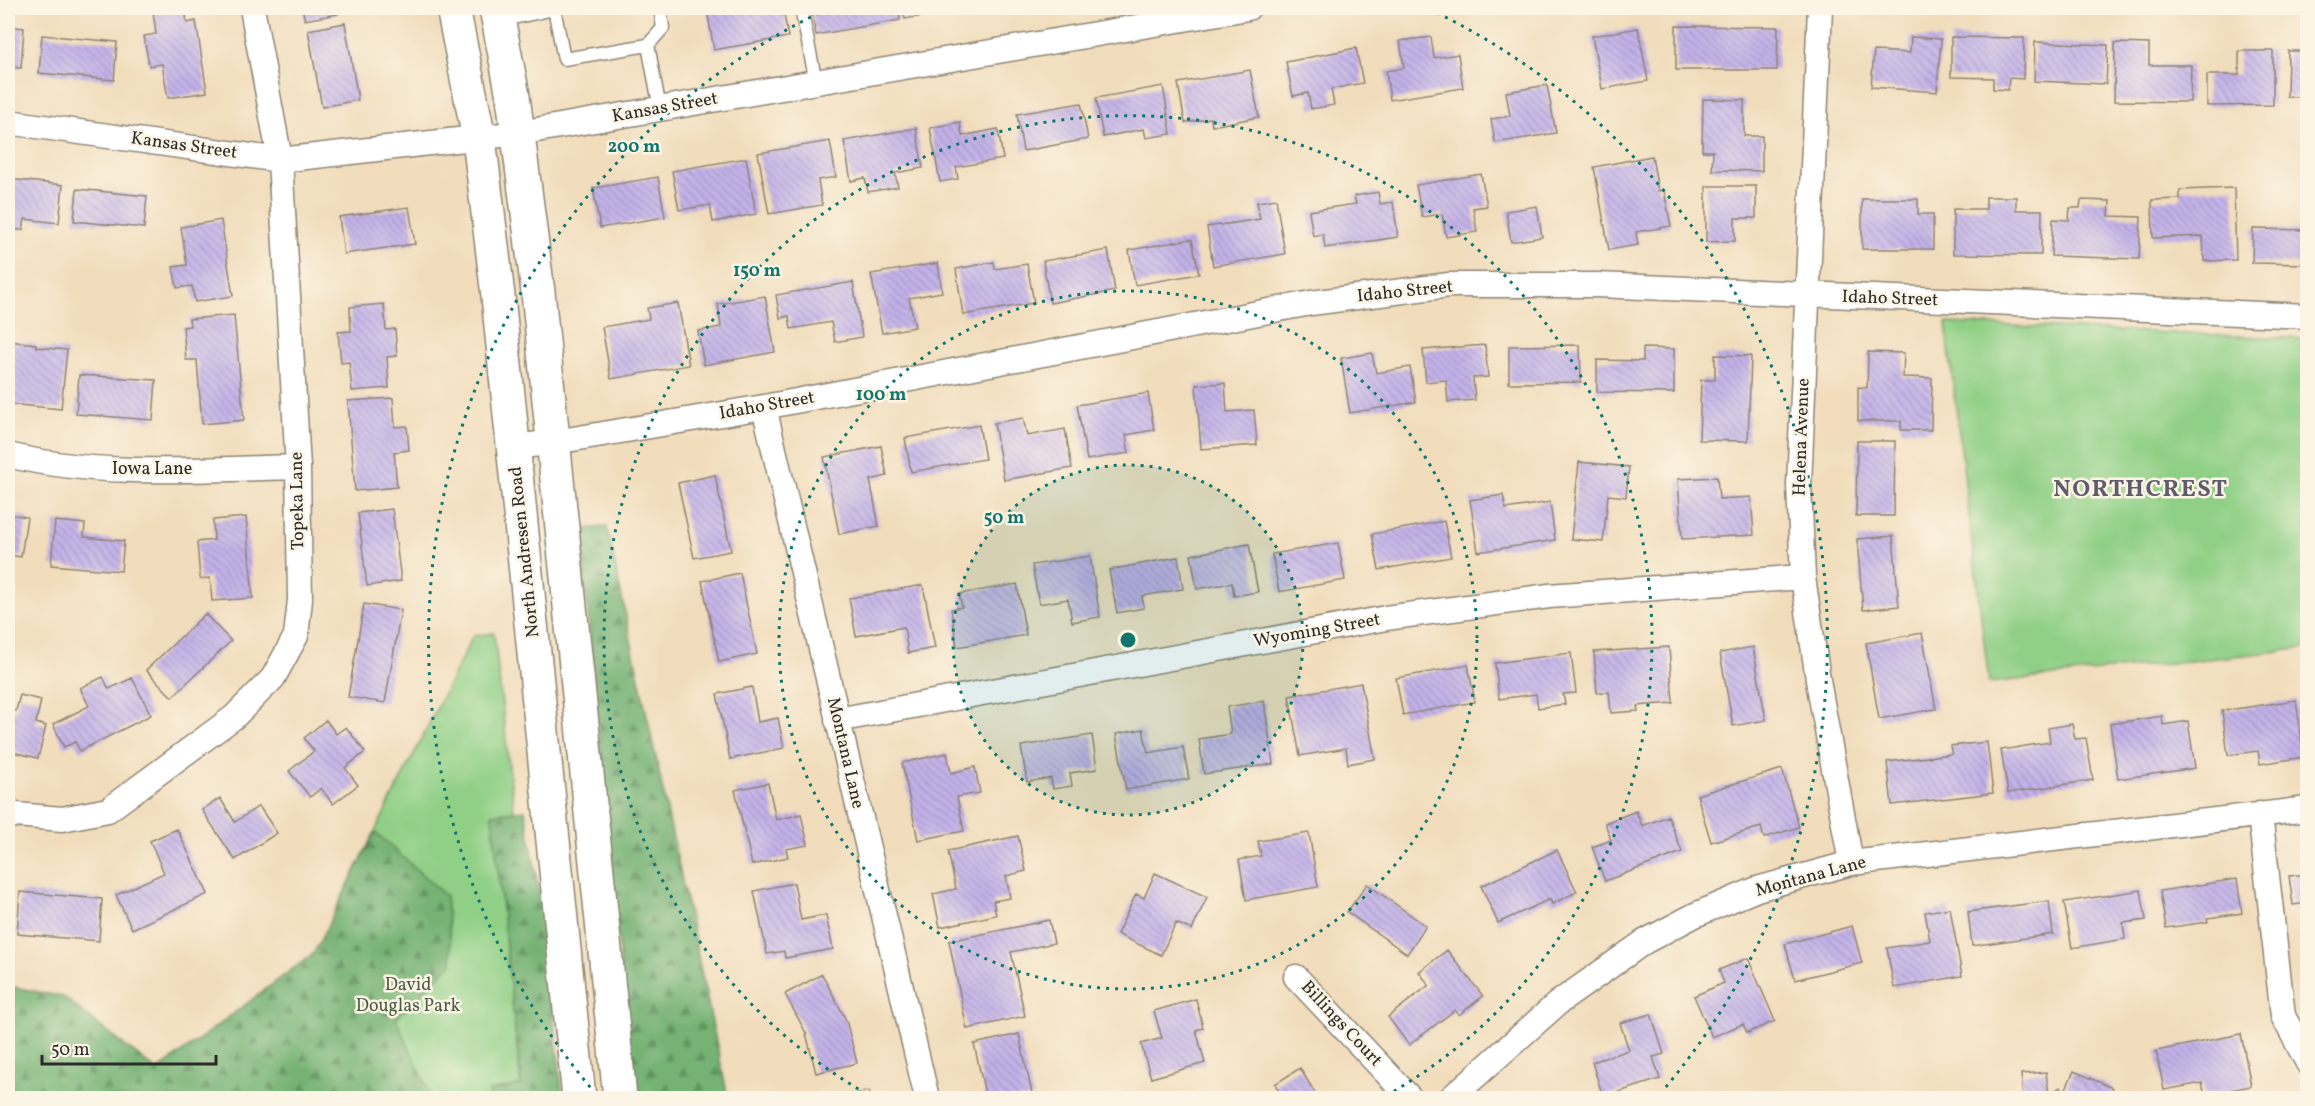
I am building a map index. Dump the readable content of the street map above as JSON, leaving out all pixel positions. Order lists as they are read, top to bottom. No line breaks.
{"streets":{"main road":["North Andresen Road"],"street":["Kansas Street","Idaho Street","Helena Avenue","Iowa Lane","Topeka Lane","Wyoming Street","Montana Lane","Billings Court"]},"crossings":[["Kansas Street","Topeka Lane"],["Kansas Street","North Andresen Road"],["Idaho Street","Helena Avenue"],["Idaho Street","North Andresen Road"],["Idaho Street","Montana Lane"],["Helena Avenue","Wyoming Street"],["Helena Avenue","Montana Lane"],["Iowa Lane","Topeka Lane"],["Wyoming Street","Montana Lane"]],"districts":["NORTHCREST"],"parks":["David Douglas Park"],"scale_bar":"50 m","rings":["200 m","150 m","100 m","50 m"]}
